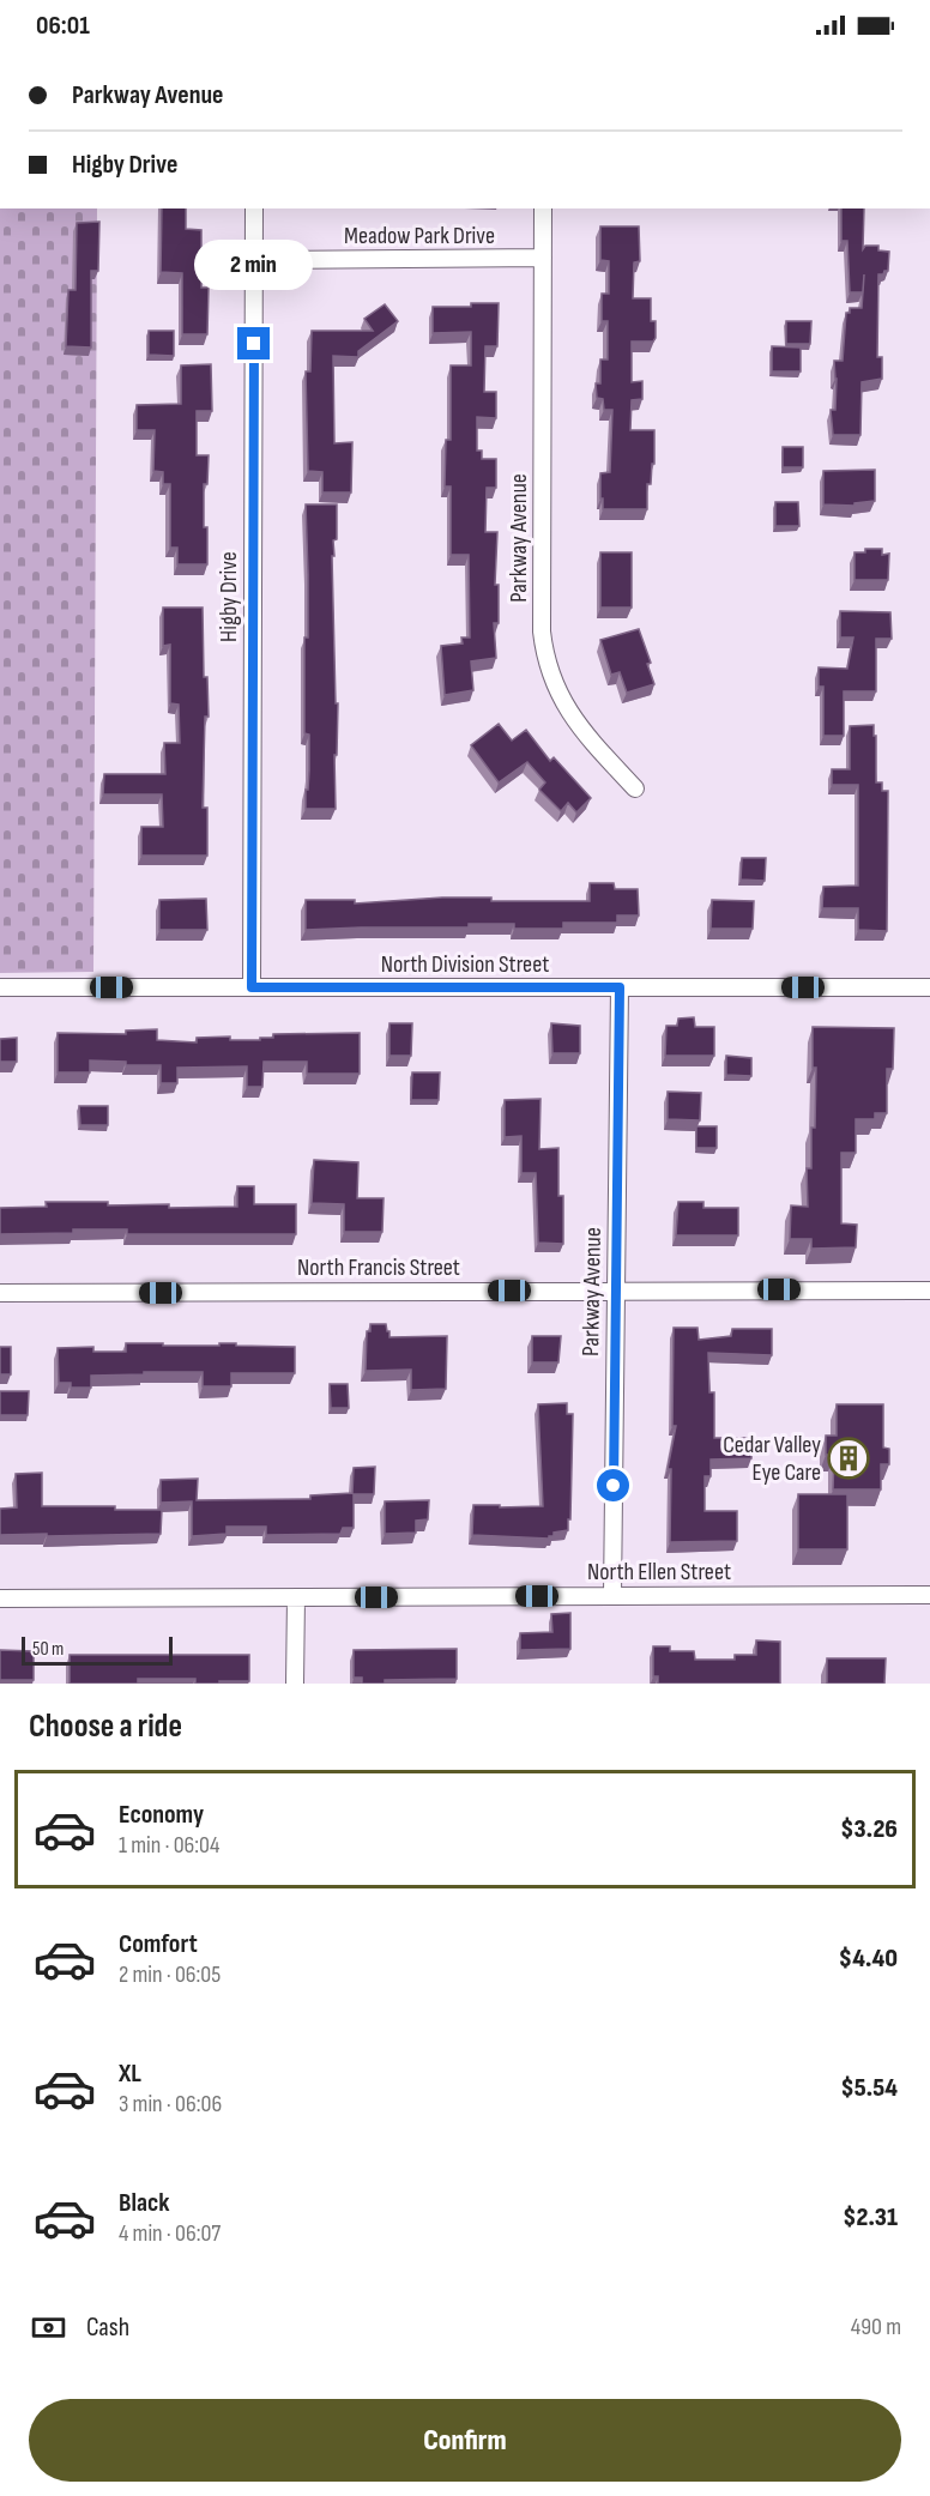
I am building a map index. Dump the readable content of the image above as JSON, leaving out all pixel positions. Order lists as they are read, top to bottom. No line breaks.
{"streets":{"street":["Meadow Park Drive","Parkway Avenue","Higby Drive","North Division Street","North Francis Street","North Ellen Street"]},"crossings":[["Meadow Park Drive","Parkway Avenue"],["Meadow Park Drive","Higby Drive"],["Parkway Avenue","North Division Street"],["Parkway Avenue","North Francis Street"],["Parkway Avenue","North Ellen Street"],["Higby Drive","North Division Street"]],"places":{"building":["Cedar Valley Eye Care"]},"scale_bar":"50 m","page":{"status":"06:01","banner":["Parkway Avenue","Higby Drive"],"bubble":"2 min","scale":"50 m","heading":"Choose a ride","list":[{"name":"Economy","note":"1 min · 06:04","value":"$3.26"},{"name":"Comfort","note":"2 min · 06:05","value":"$4.40"},{"name":"XL","note":"3 min · 06:06","value":"$5.54"},{"name":"Black","note":"4 min · 06:07","value":"$2.31"}],"pay":["Cash","490 m"],"buttons":"Confirm"}}
